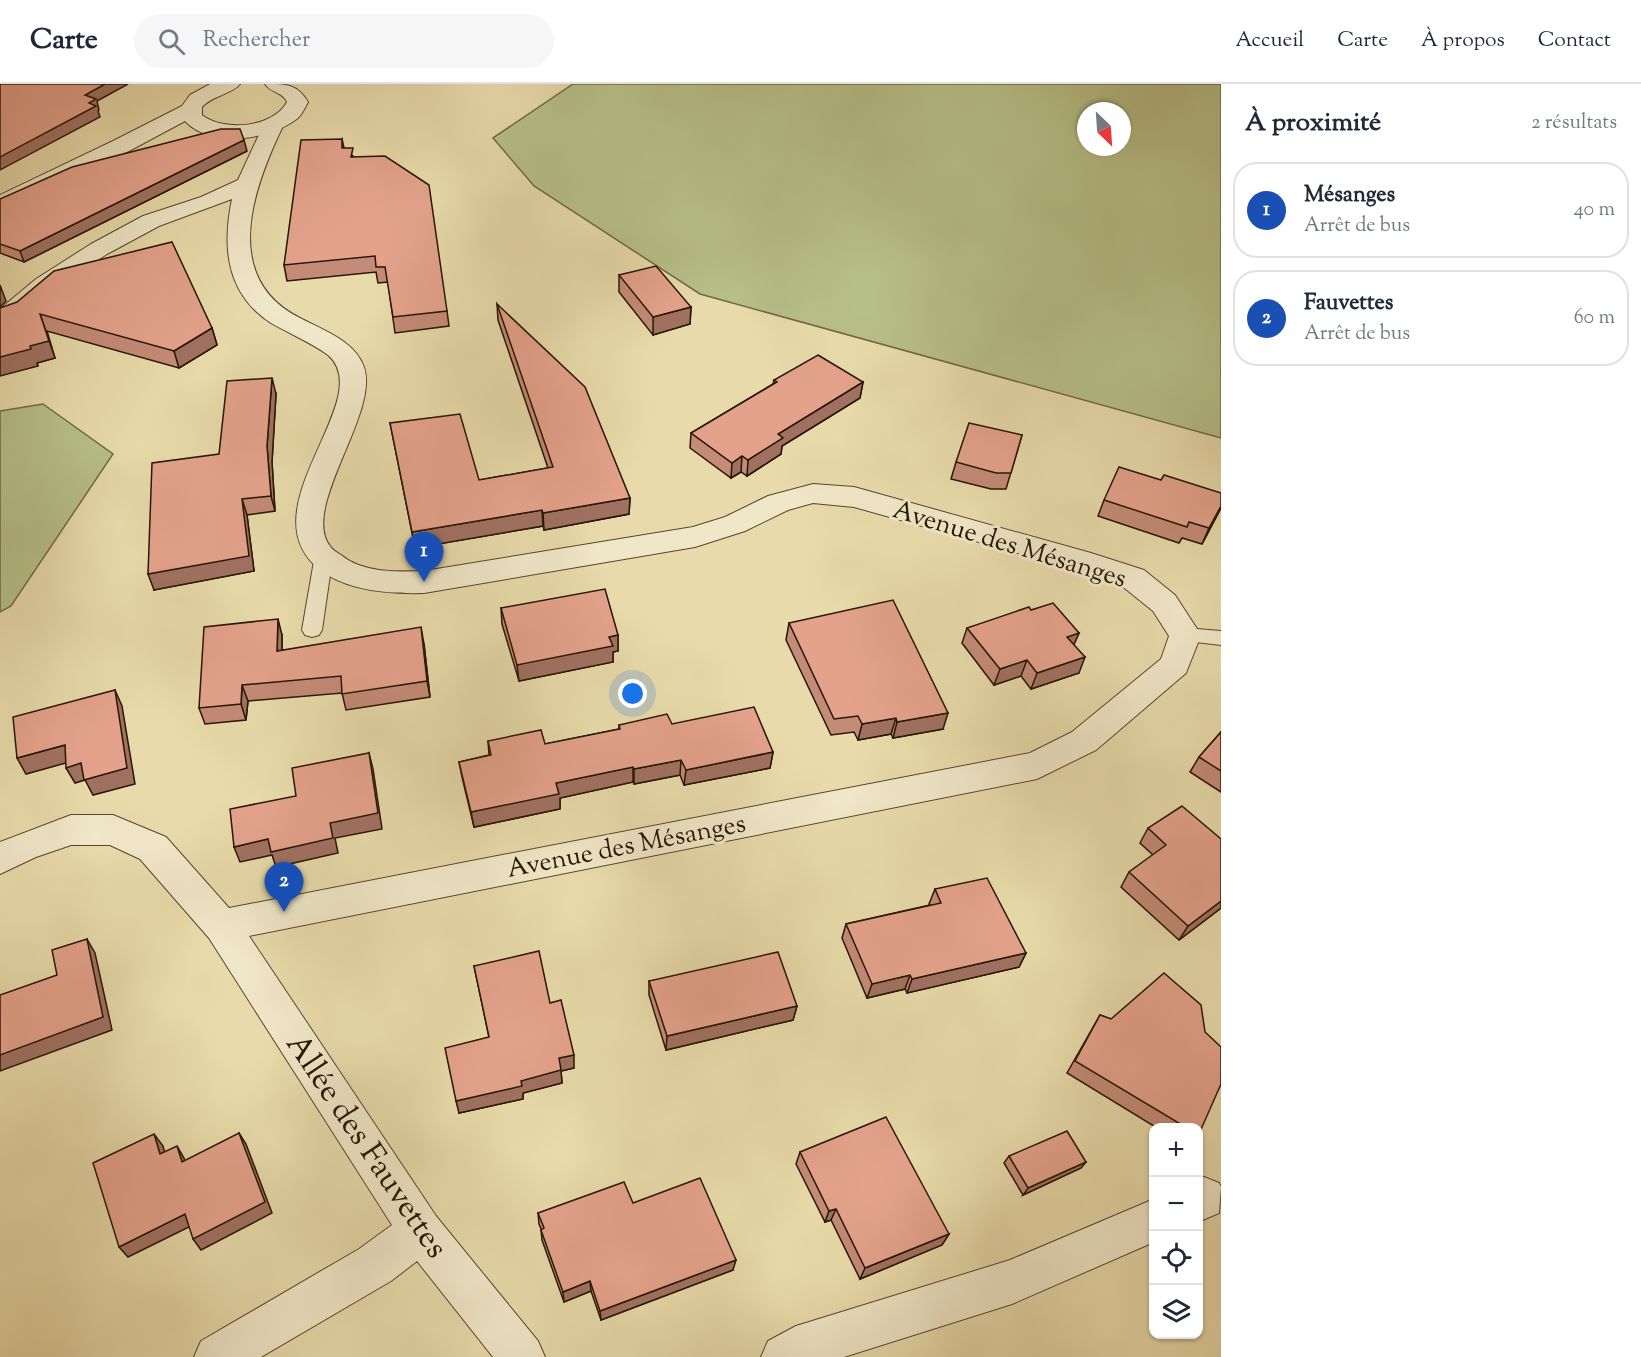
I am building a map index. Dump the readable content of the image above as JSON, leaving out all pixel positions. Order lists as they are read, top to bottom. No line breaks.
{"streets":{"street":["Avenue des Mésanges","Allée des Fauvettes"]},"crossings":[["Avenue des Mésanges","Allée des Fauvettes"]],"north":"bottom right","page":{"header":"Carte","search":"Rechercher","nav":["Accueil","Carte","À propos","Contact"],"heading":["À proximité","2 résultats"],"list":[{"mark":"1","name":"Mésanges","note":"Arrêt de bus","value":"40 m"},{"mark":"2","name":"Fauvettes","note":"Arrêt de bus","value":"60 m"}],"pins":["1","2"],"map_buttons":["+","−"]}}
